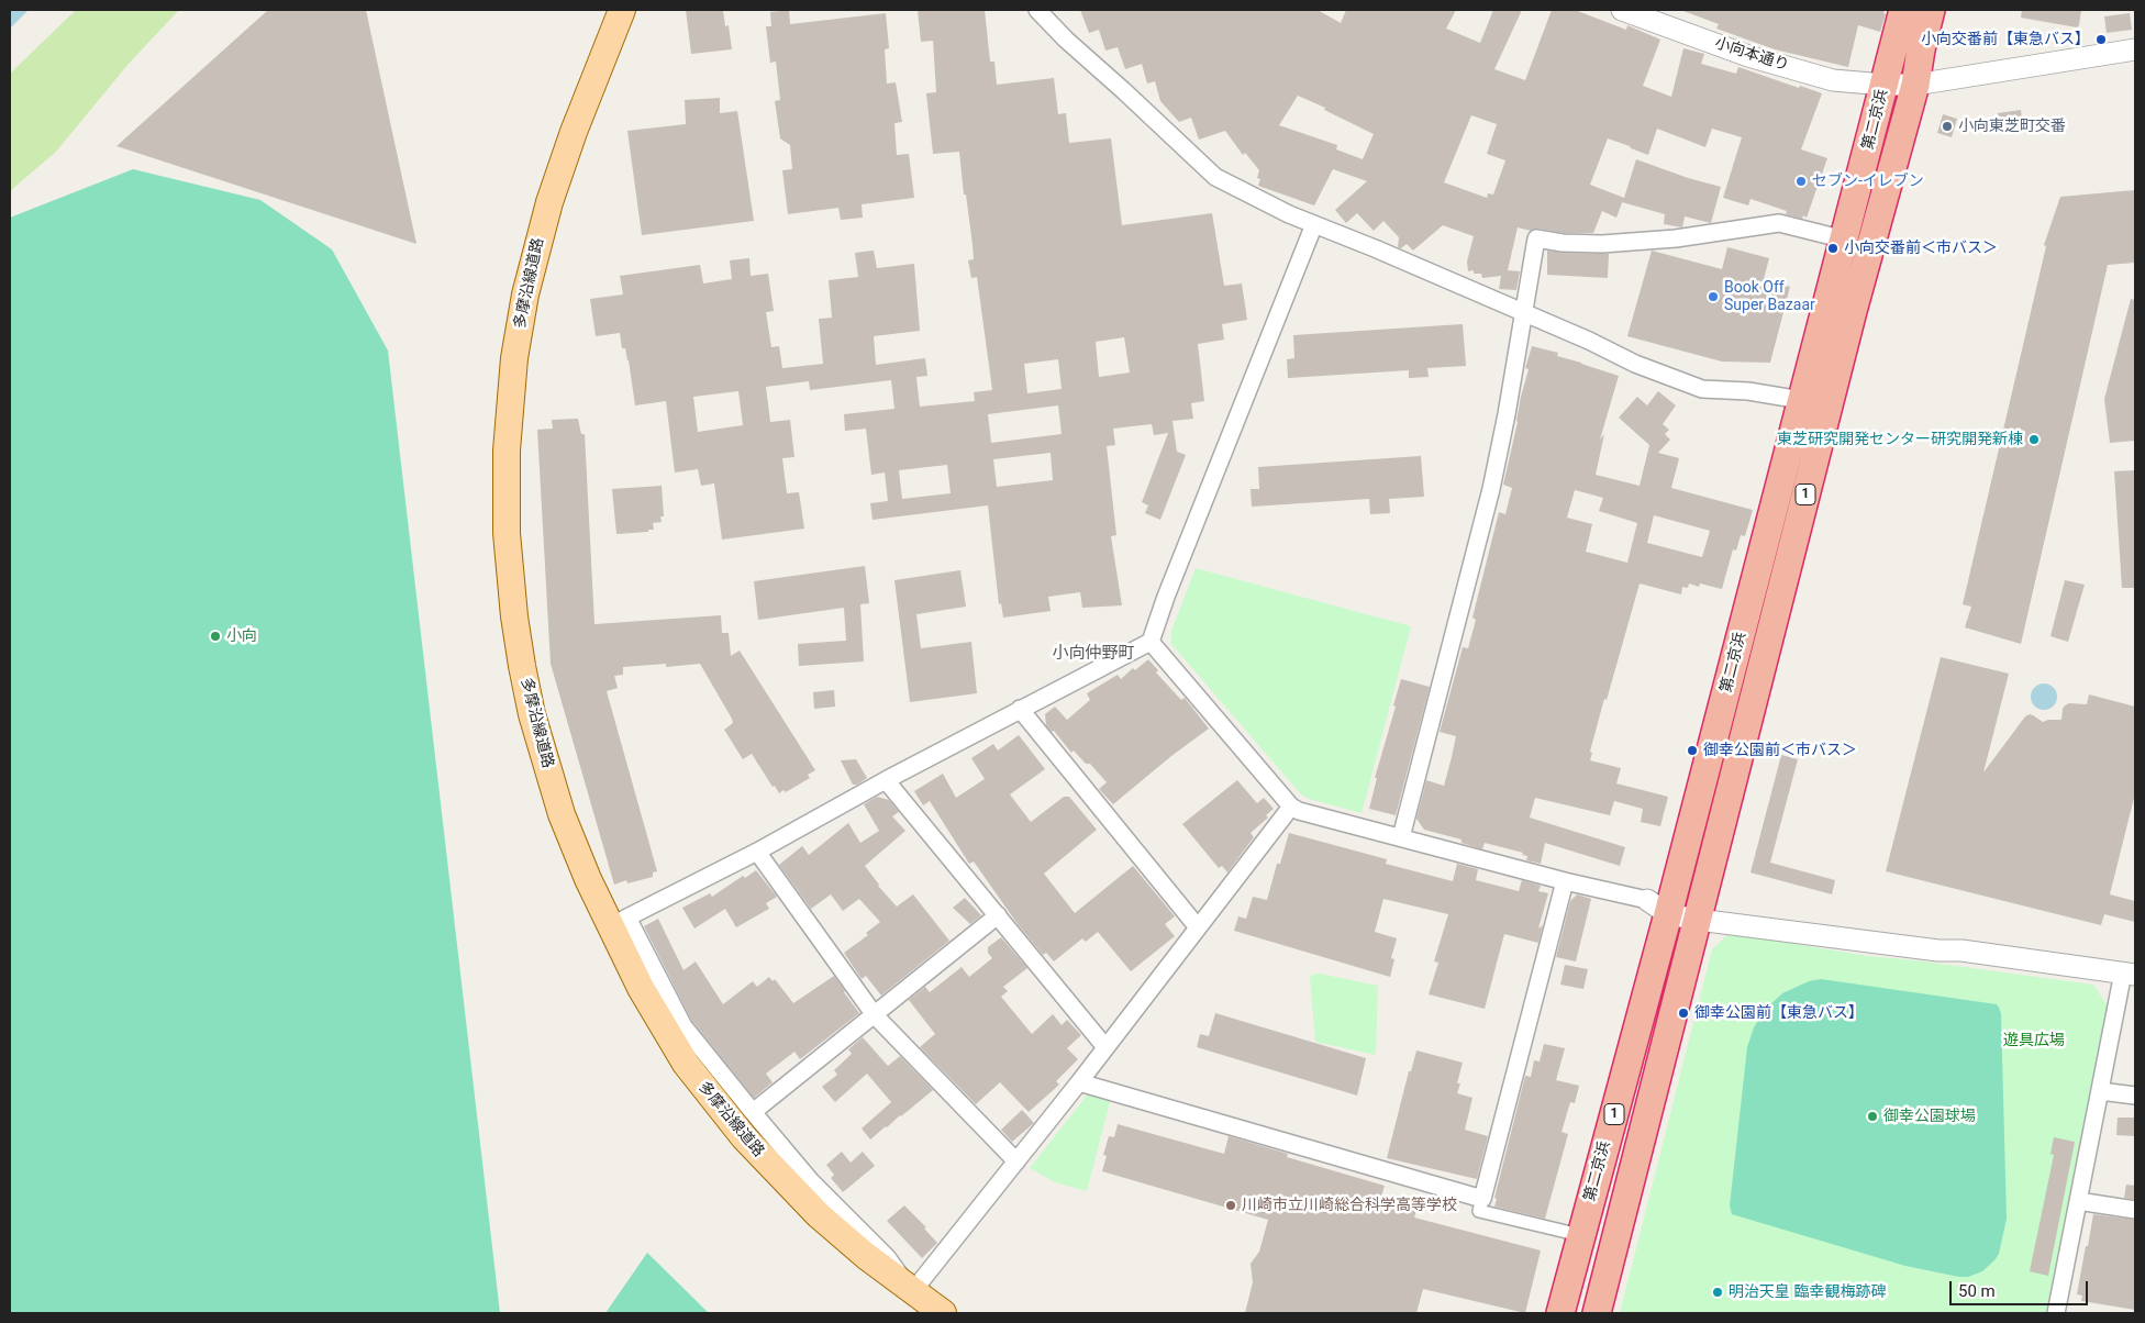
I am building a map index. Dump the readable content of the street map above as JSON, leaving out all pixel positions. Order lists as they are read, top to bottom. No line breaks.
{"streets":{"highway":["第二京浜","1"],"main road":["多摩沿線道路"],"street":["小向本通り"]},"crossings":[["小向本通り","第二京浜"]],"districts":["小向仲野町"],"parks":["遊具広場"],"places":["小向交番前【東急バス】","小向東芝町交番","セブン-イレブン","小向交番前＜市バス＞","Book Off Super Bazaar","東芝研究開発センター研究開発新棟","小向","御幸公園前＜市バス＞","御幸公園前【東急バス】","御幸公園球場","川崎市立川崎総合科学高等学校","明治天皇 臨幸観梅跡碑"],"scale_bar":"50 m"}
